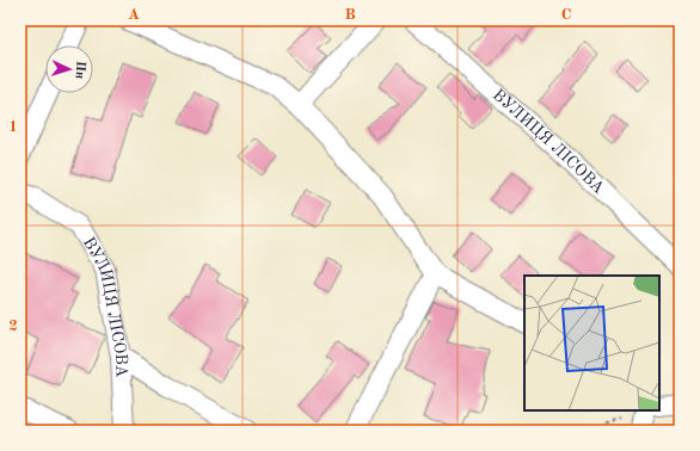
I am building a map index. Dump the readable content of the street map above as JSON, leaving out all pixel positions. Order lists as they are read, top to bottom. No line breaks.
{"streets":{"street":["ВУЛИЦЯ ЛІСОВА"]},"north":"right","grid":{"columns":["A","B","C"],"rows":["1","2"]}}
